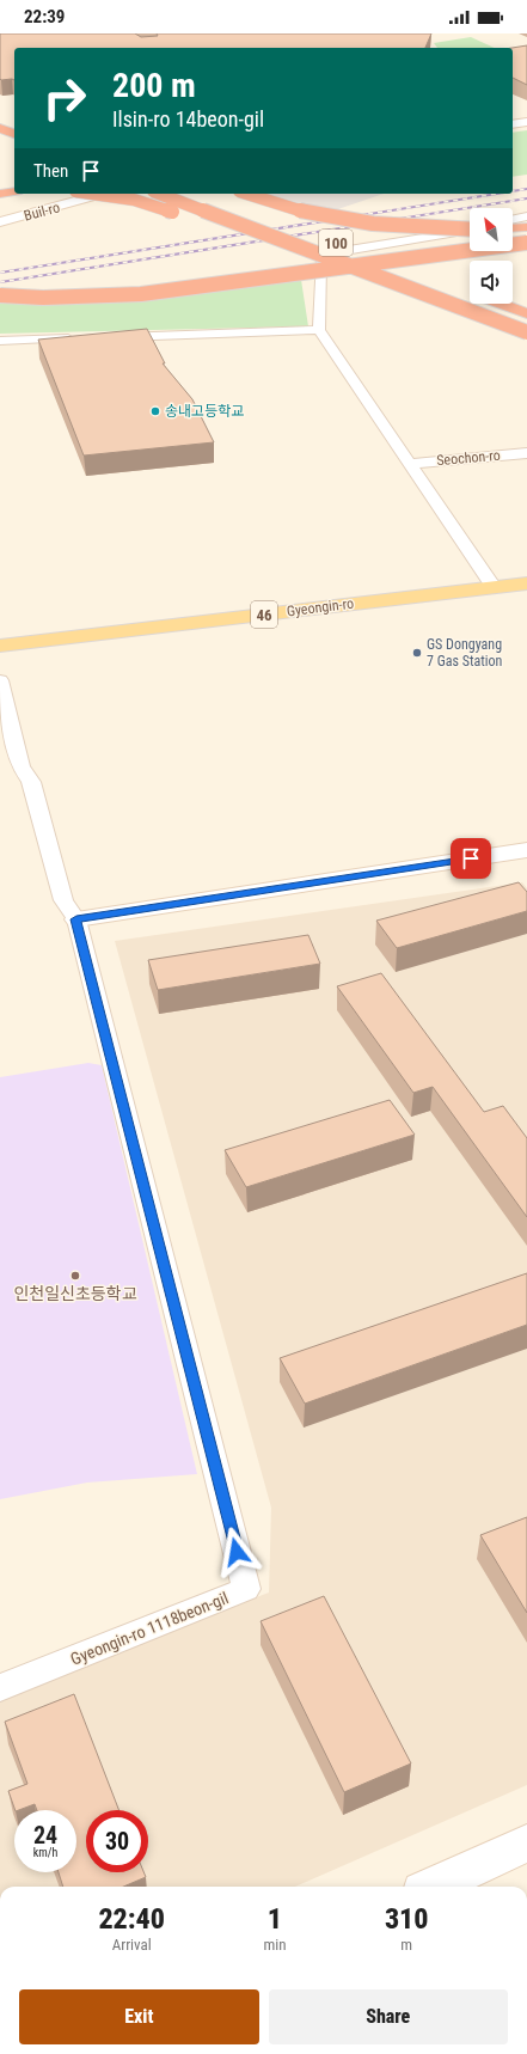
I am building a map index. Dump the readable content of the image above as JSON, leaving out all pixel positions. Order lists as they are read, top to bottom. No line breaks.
{"streets":{"highway":["100"],"main road":["Gyeongin-ro","46"],"street":["Buil-ro","Seochon-ro","Gyeongin-ro 1118beon-gil"]},"places":["송내고등학교","GS Dongyang 7 Gas Station","인천일신초등학교"],"north":"top left","page":{"status":"22:39","turn":["200 m","Ilsin-ro 14beon-gil"],"then":"Then","speed":"24 km/h","limit":"30","eta":["22:40","Arrival","1","min","310","m"],"buttons":["Exit","Share"]}}
